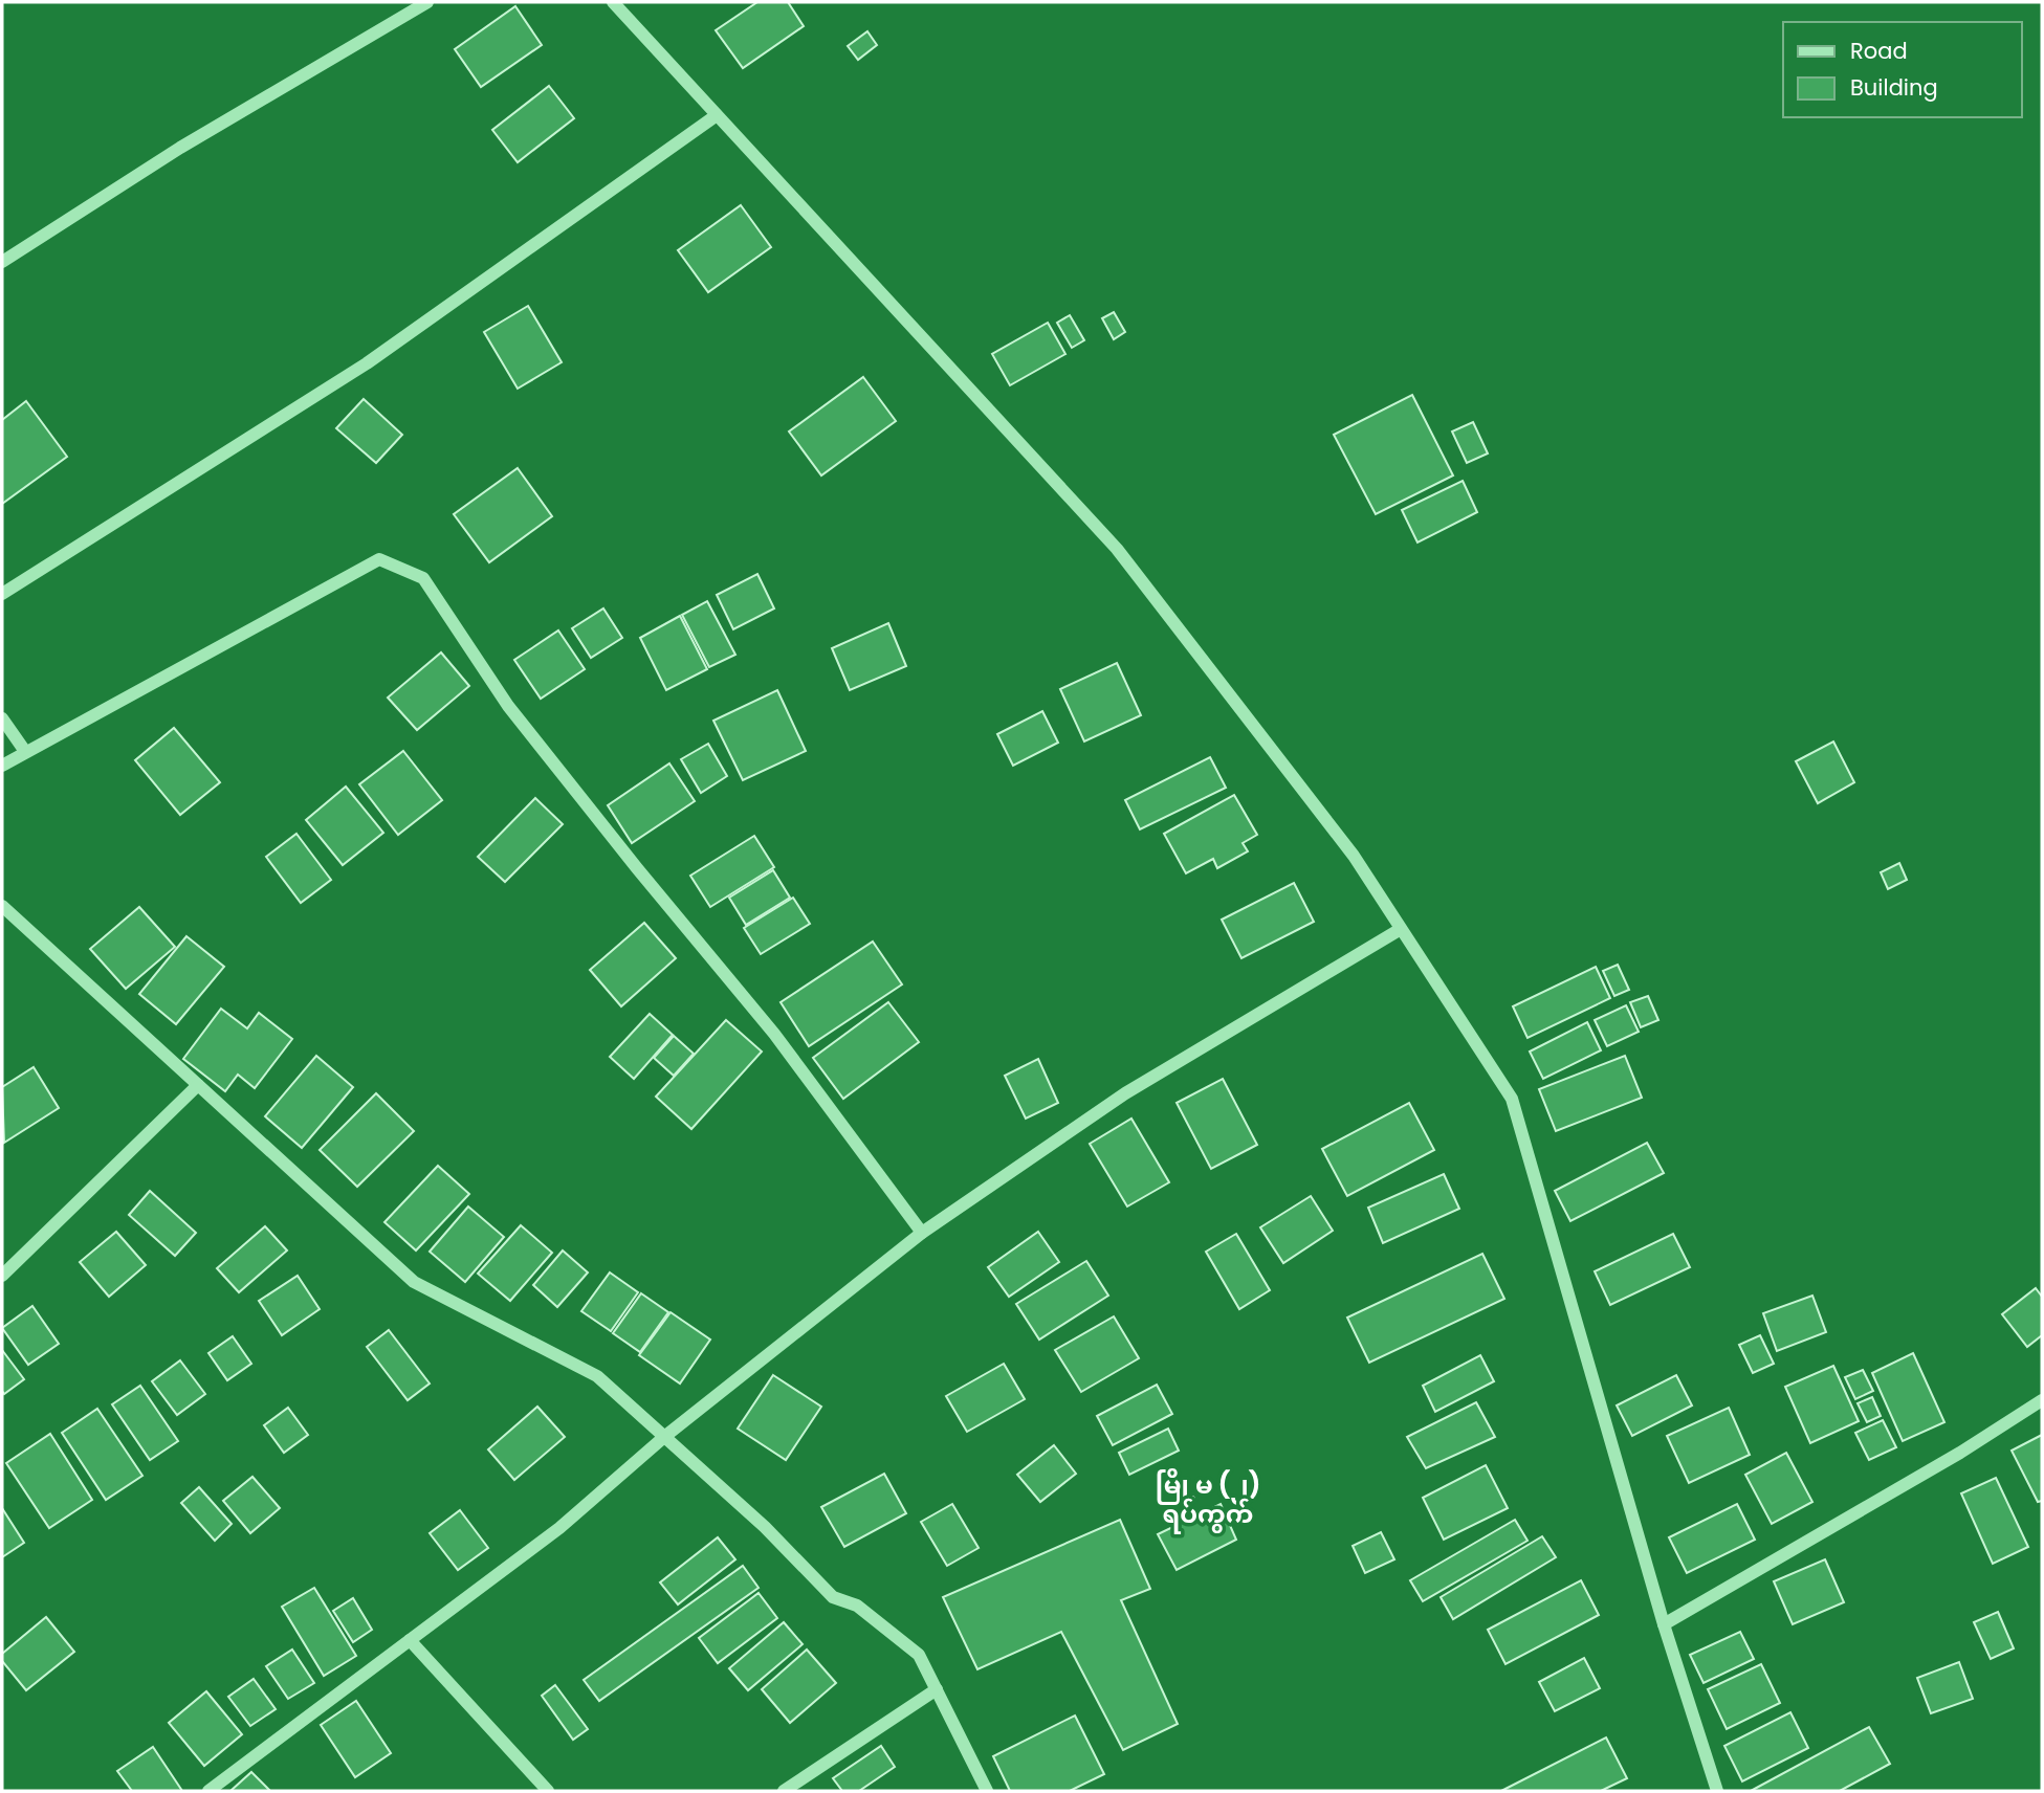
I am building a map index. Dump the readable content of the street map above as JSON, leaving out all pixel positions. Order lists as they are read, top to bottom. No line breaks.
{"districts":["မြို့မ (၂) ရပ်ကွက်"],"legend":["Road","Building"]}
